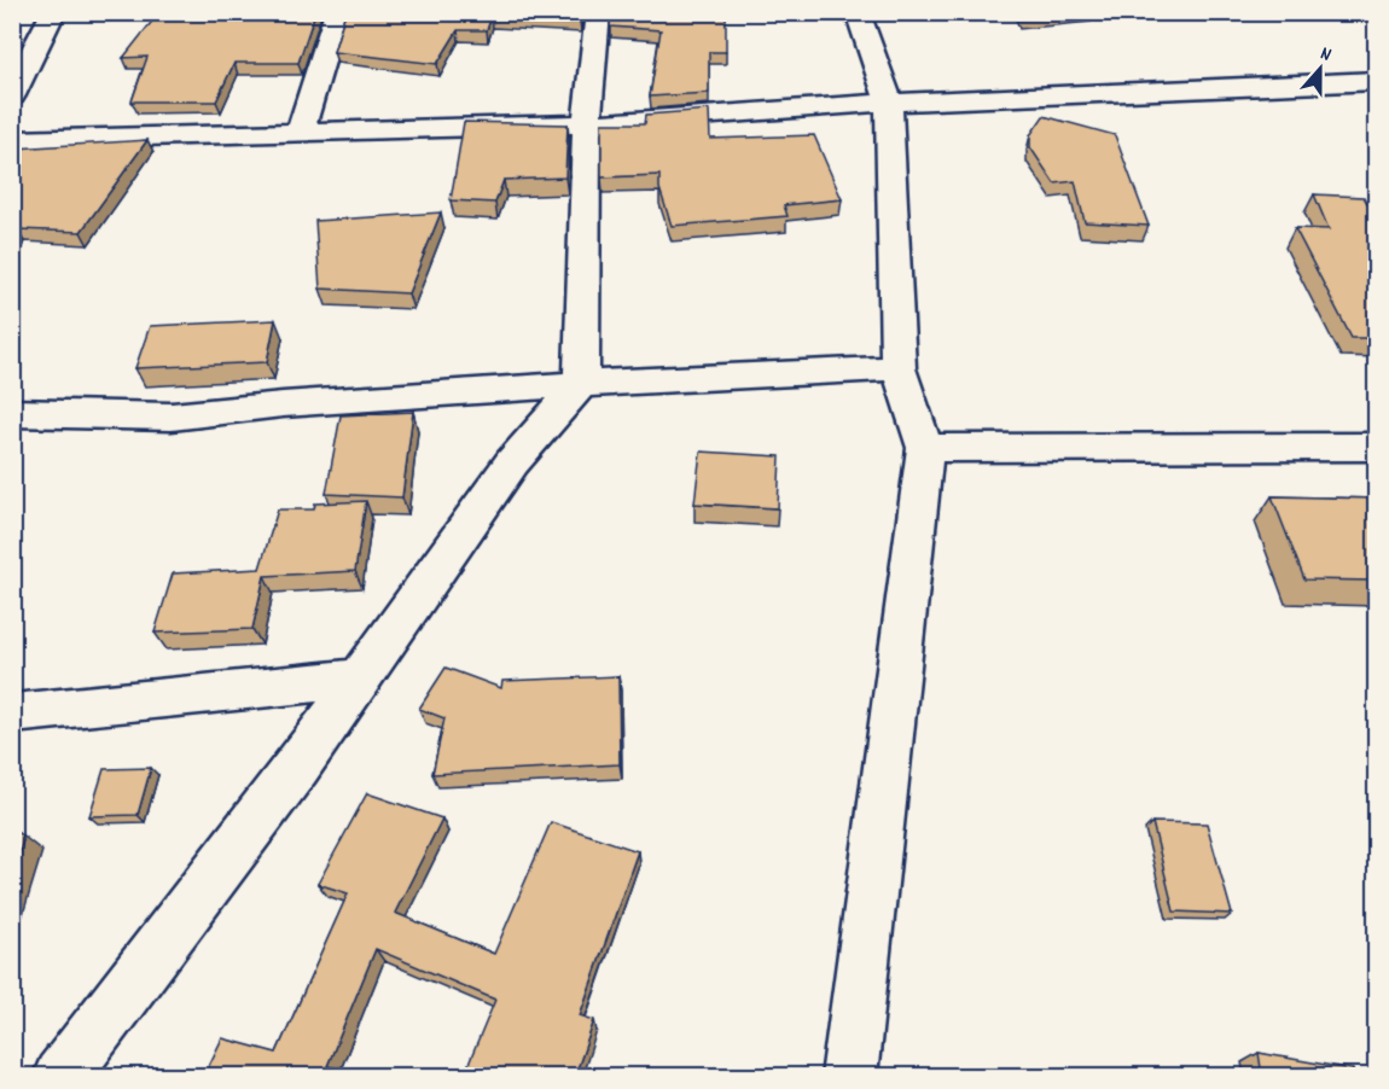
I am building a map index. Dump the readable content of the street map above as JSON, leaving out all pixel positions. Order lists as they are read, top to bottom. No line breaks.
{"north":"top"}
